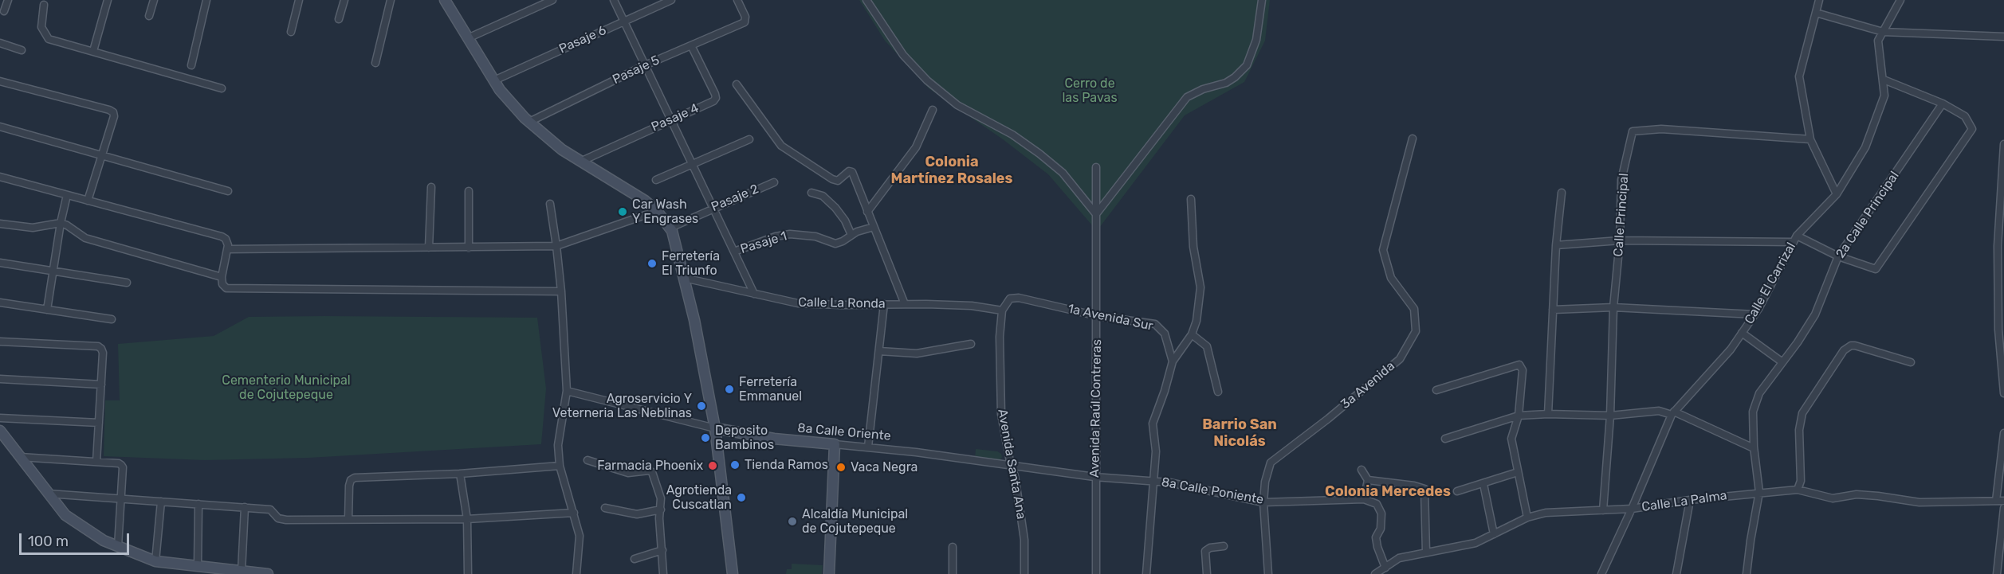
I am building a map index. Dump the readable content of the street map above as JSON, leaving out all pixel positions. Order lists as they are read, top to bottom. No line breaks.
{"streets":{"street":["Pasaje 6","Pasaje 5","Pasaje 4","Pasaje 2","Calle Principal","2a Calle Principal","Pasaje 1","Calle El Carrizal","Calle La Ronda","1a Avenida Sur","3a Avenida","Avenida Raúl Contreras","8a Calle Oriente","Avenida Santa Ana","8a Calle Poniente","Calle La Palma"]},"crossings":[["Pasaje 5","Pasaje 4"],["Calle Principal","Calle La Palma"],["2a Calle Principal","Calle La Palma"],["Calle El Carrizal","Calle La Palma"],["Calle La Ronda","Avenida Santa Ana"],["1a Avenida Sur","Avenida Raúl Contreras"],["1a Avenida Sur","Avenida Santa Ana"],["3a Avenida","8a Calle Poniente"],["Avenida Raúl Contreras","8a Calle Oriente"],["Avenida Raúl Contreras","8a Calle Poniente"],["8a Calle Oriente","Avenida Santa Ana"],["8a Calle Oriente","8a Calle Poniente"]],"districts":["Colonia Martínez Rosales","Barrio San Nicolás","Colonia Mercedes"],"parks":["Cerro de las Pavas","Cementerio Municipal de Cojutepeque"],"places":["Car Wash Y Engrases","Ferretería El Triunfo","Ferretería Emmanuel","Agroservicio Y Veterneria Las Neblinas","Deposito Bambinos","Tienda Ramos","Farmacia Phoenix","Vaca Negra","Agrotienda Cuscatlan","Alcaldía Municipal de Cojutepeque"],"scale_bar":"100 m"}
